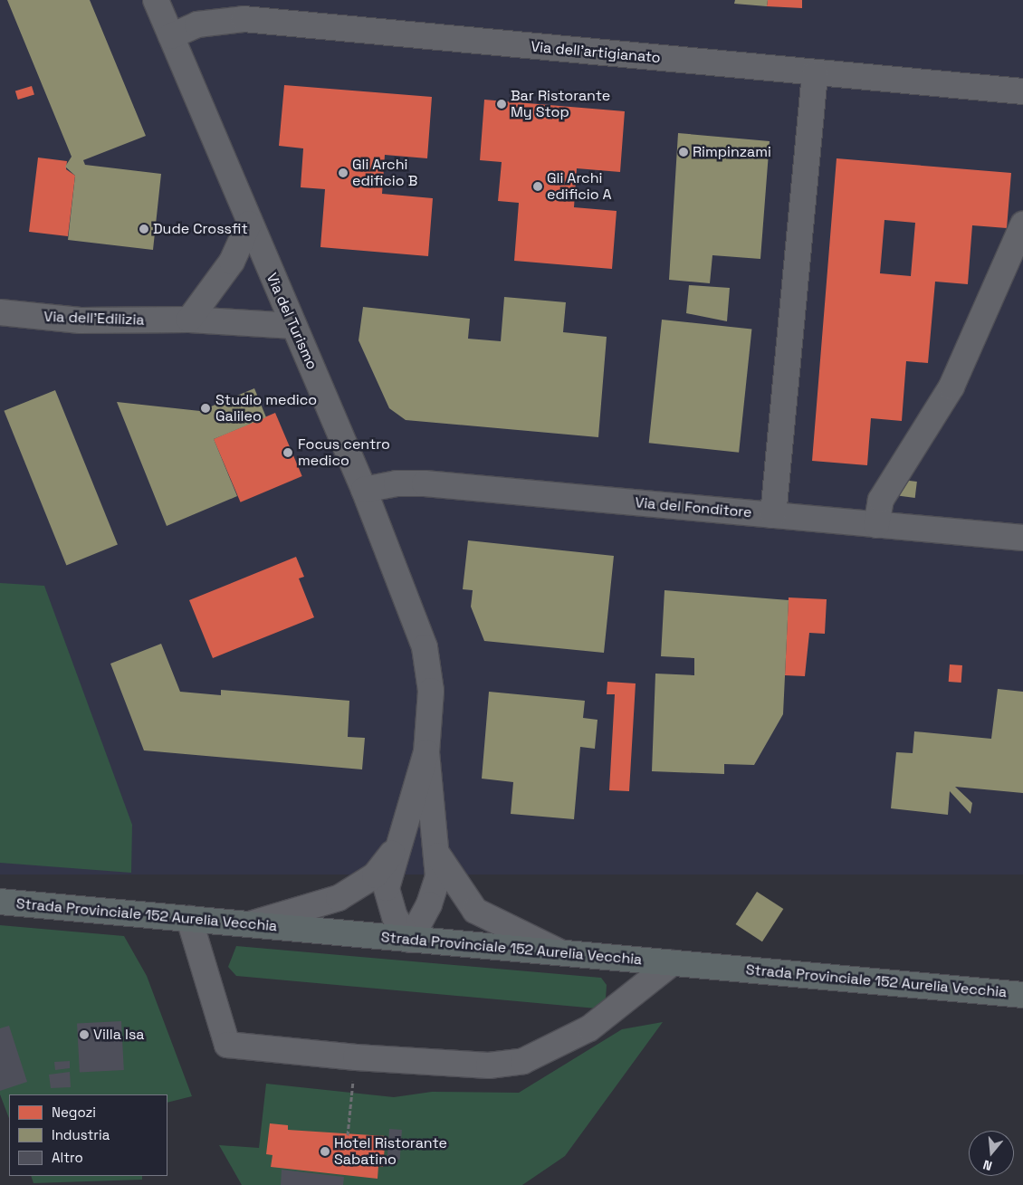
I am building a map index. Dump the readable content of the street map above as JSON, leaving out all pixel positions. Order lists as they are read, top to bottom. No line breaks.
{"streets":{"main road":["Strada Provinciale 152 Aurelia Vecchia"],"street":["Via dell'artigianato","Via dell'Edilizia","Via del Turismo","Via del Fonditore"]},"crossings":[["Via dell'artigianato","Via del Turismo"],["Via dell'Edilizia","Via del Turismo"],["Via del Turismo","Via del Fonditore"],["Via del Turismo","Strada Provinciale 152 Aurelia Vecchia"]],"places":["Bar Ristorante My Stop","Rimpinzami","Gli Archi edificio B","Gli Archi edificio A","Dude Crossfit","Studio medico Galileo","Focus centro medico","Villa Isa","Hotel Ristorante Sabatino"],"legend":["Negozi","Industria","Altro"],"north":"bottom"}
